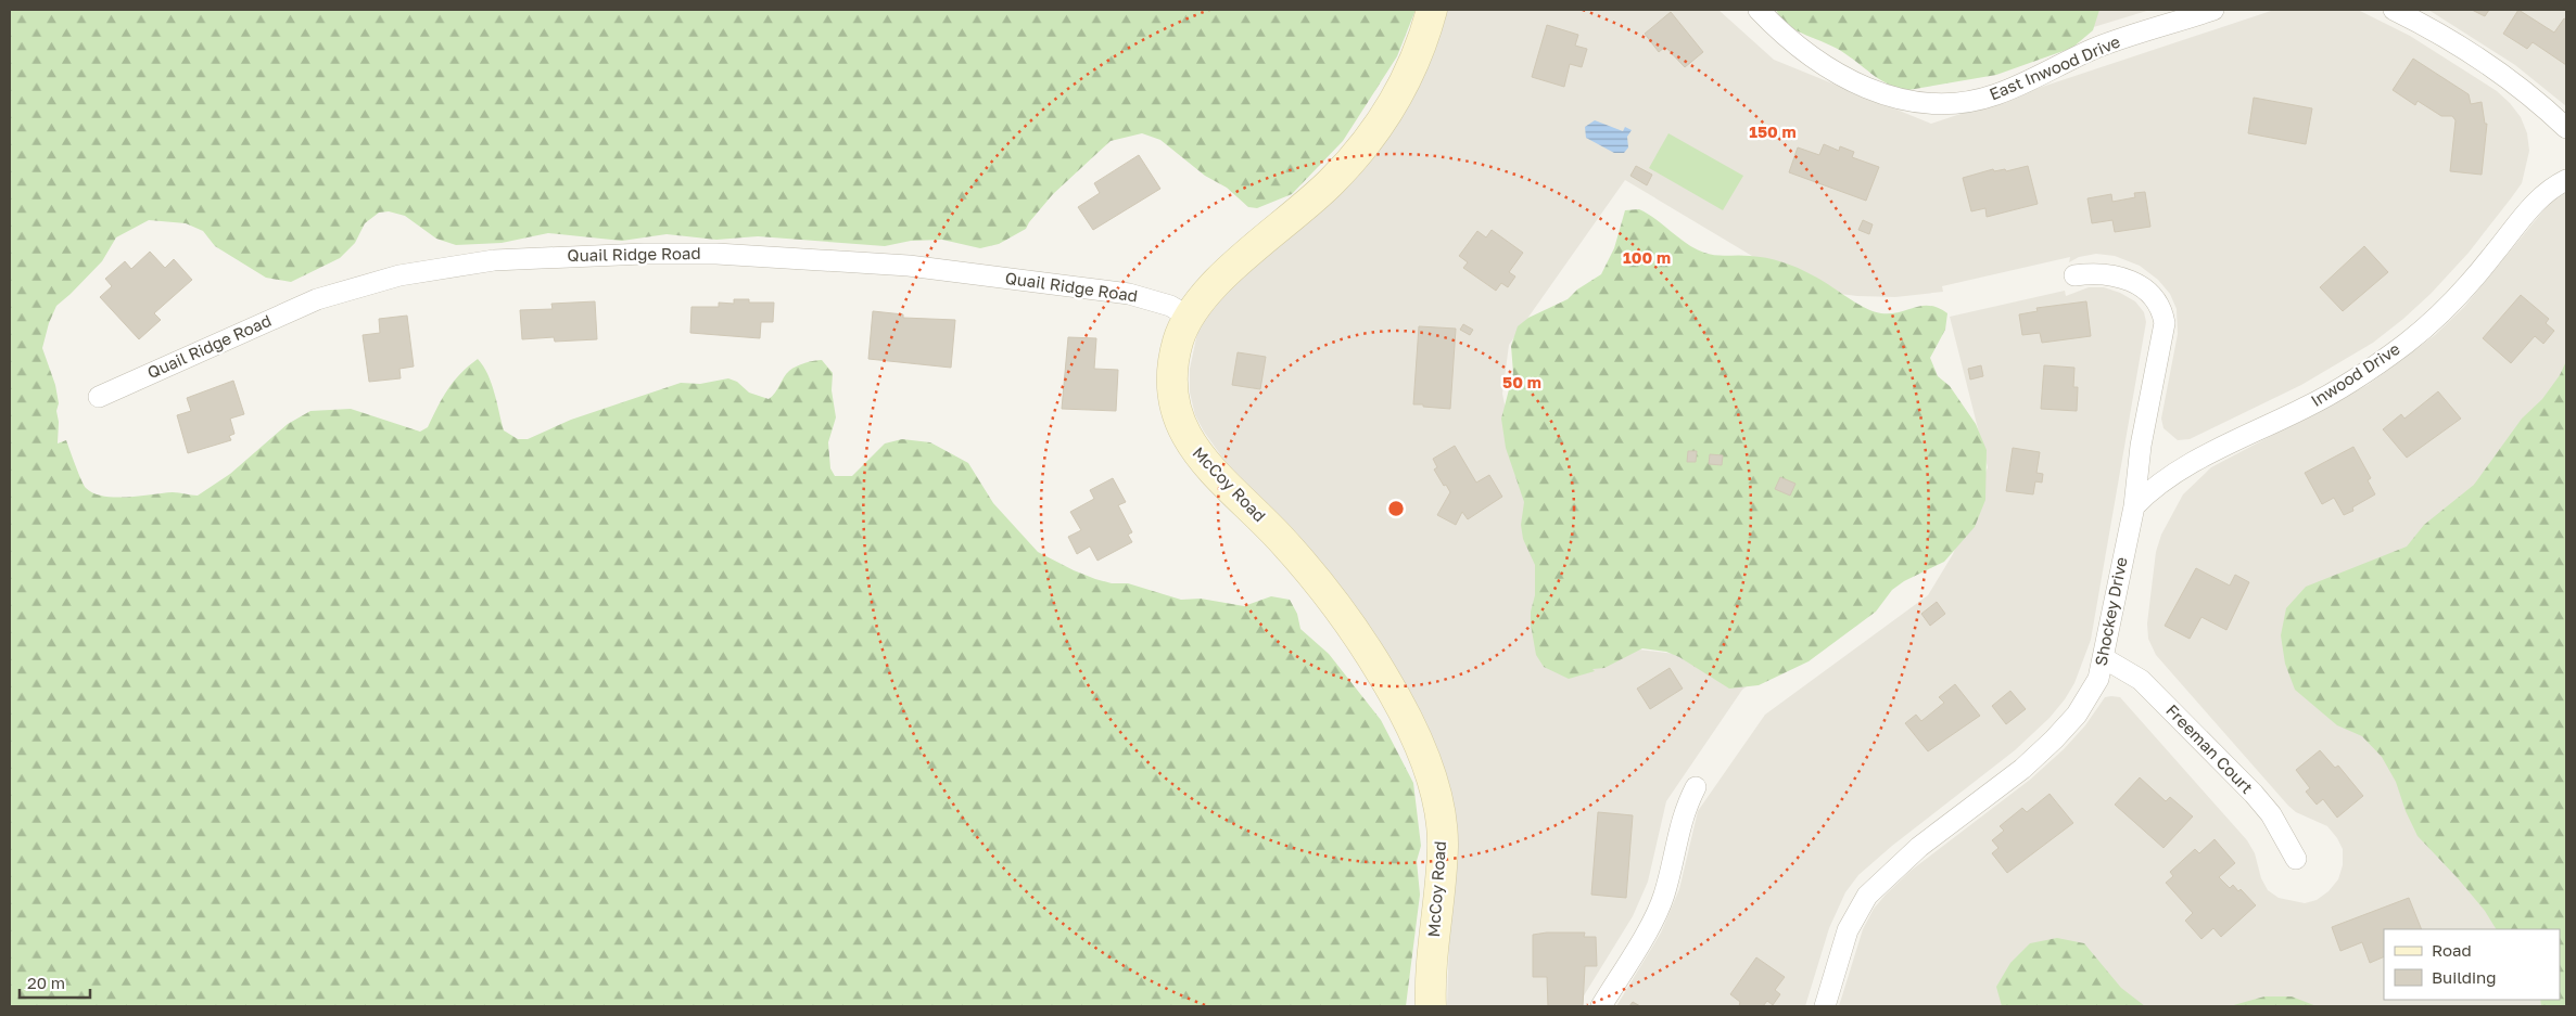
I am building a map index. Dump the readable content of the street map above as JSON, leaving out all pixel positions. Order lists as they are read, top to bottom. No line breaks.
{"streets":{"street":["East Inwood Drive","Quail Ridge Road","Inwood Drive","McCoy Road","Shockey Drive","Freeman Court"]},"crossings":[["Quail Ridge Road","McCoy Road"],["Inwood Drive","Shockey Drive"],["Shockey Drive","Freeman Court"]],"legend":["Road","Building"],"scale_bar":"20 m","rings":["150 m","100 m","50 m"]}
